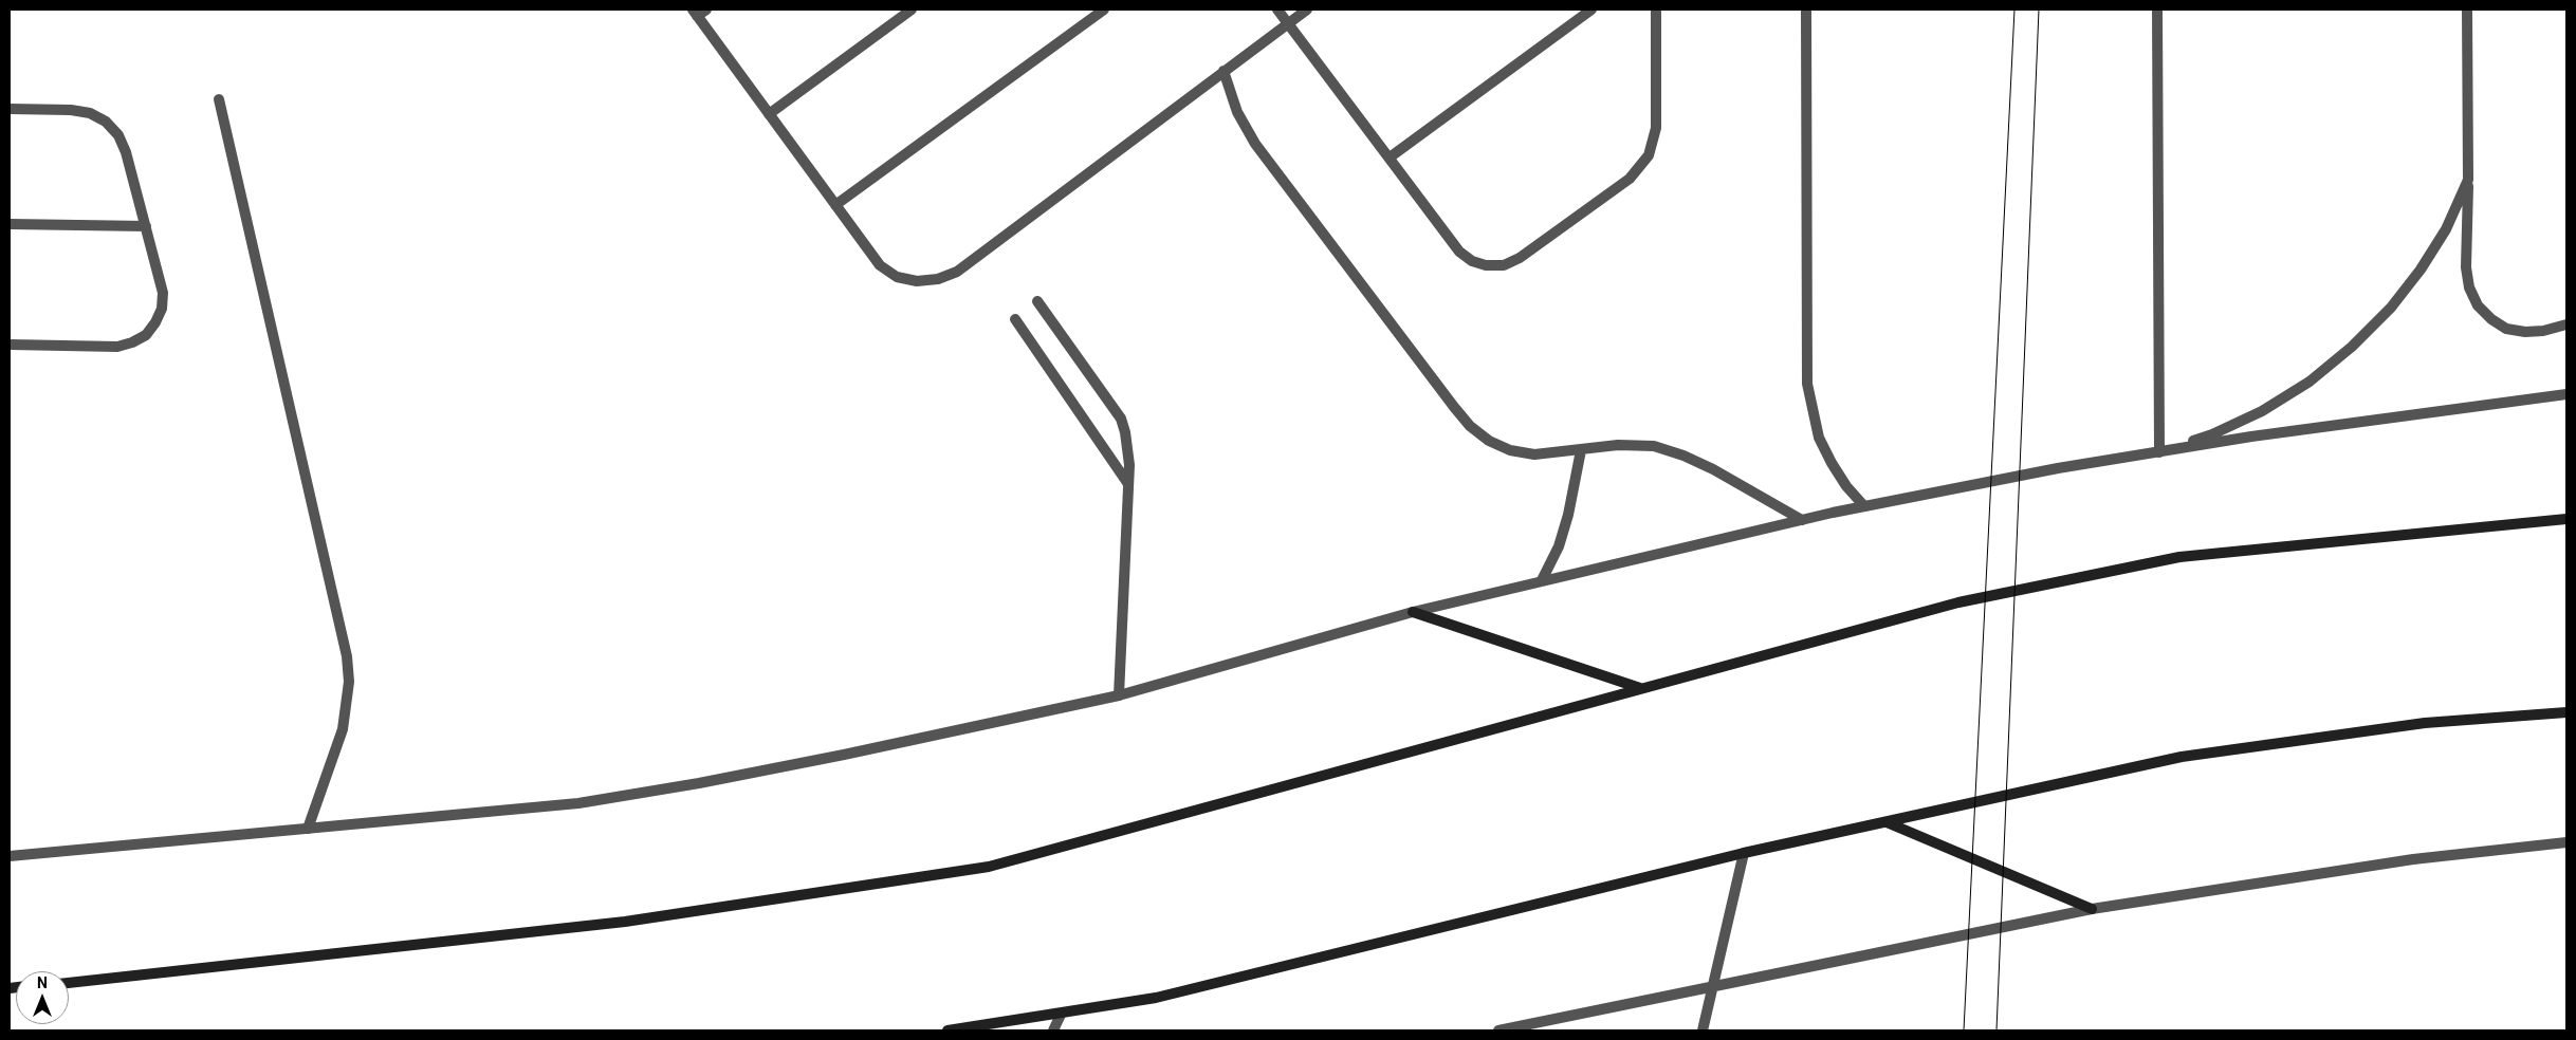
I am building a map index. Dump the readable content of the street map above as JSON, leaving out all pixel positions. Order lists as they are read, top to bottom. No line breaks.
{"north":"top"}
